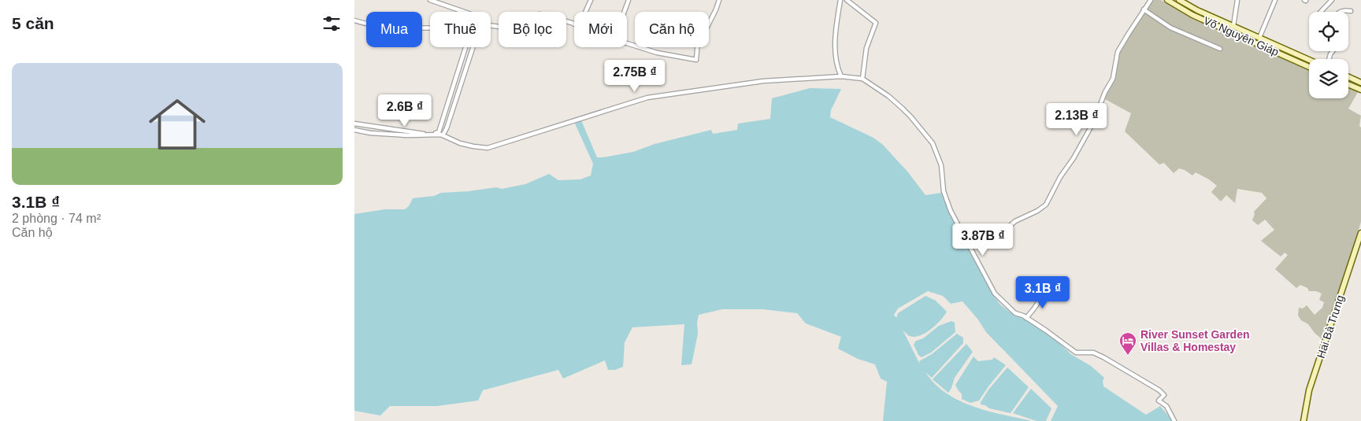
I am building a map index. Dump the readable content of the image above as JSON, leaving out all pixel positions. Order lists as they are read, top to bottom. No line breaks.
{"streets":{"main road":["Võ Nguyên Giáp","Hai Bà Trưng"]},"places":{"hotel":["River Sunset Garden Villas & Homestay"]},"page":{"heading":"5 căn","chip":["Mua","Thuê","Bộ lọc","Mới","Căn hộ"],"list":[{"name":"3.1B ₫","note":"2 phòng · 74 m² · Căn hộ"}],"price":["2.75B ₫","2.6B ₫","2.13B ₫","3.87B ₫","3.1B ₫"]}}
